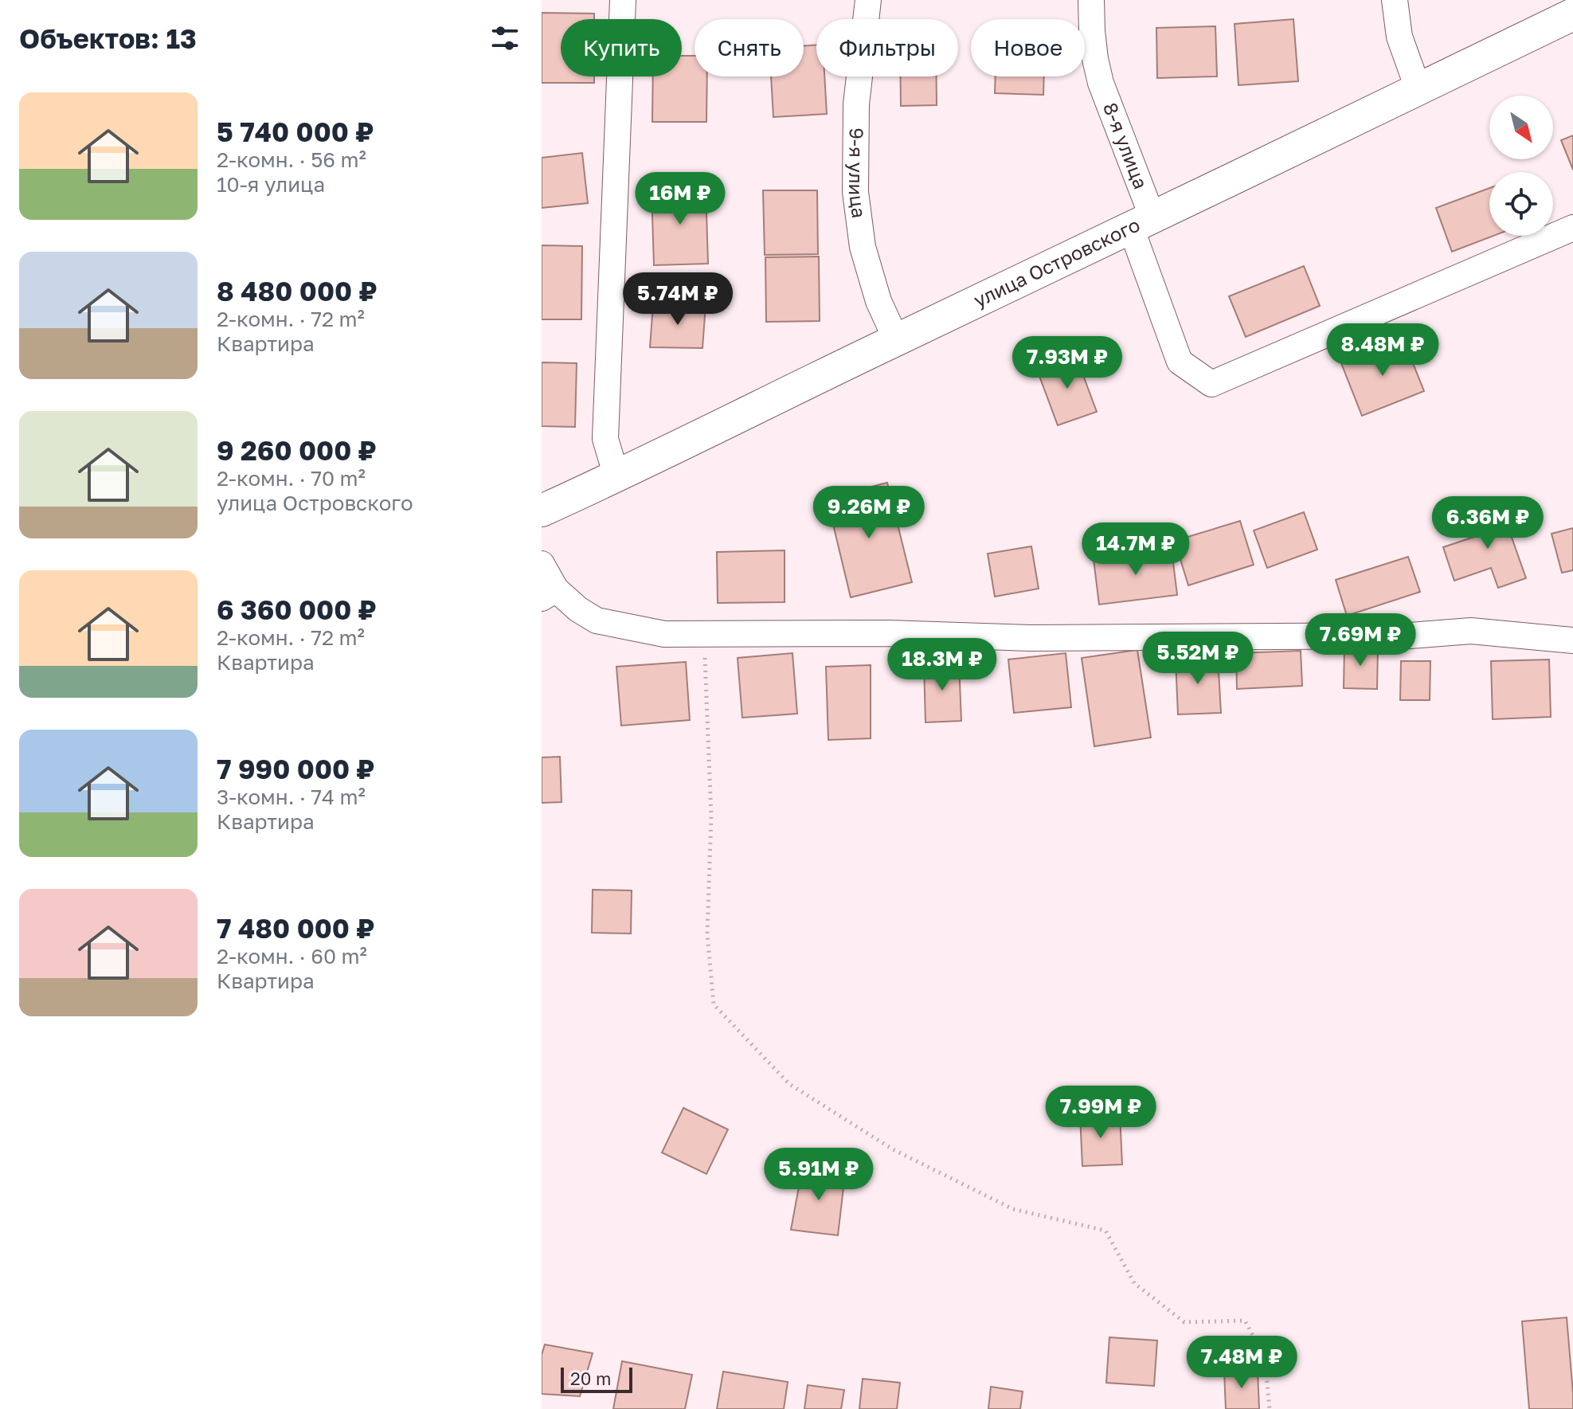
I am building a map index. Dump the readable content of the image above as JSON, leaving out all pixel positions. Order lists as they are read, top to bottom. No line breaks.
{"streets":{"street":["8-я улица","9-я улица","улица Островского"]},"crossings":[["8-я улица","улица Островского"],["9-я улица","улица Островского"]],"scale_bar":"20 m","north":"bottom right","page":{"heading":"Объектов: 13","chip":["Купить","Снять","Фильтры","Новое"],"list":[{"name":"5 740 000 ₽","note":"2-комн. · 56 m² · 10-я улица"},{"name":"8 480 000 ₽","note":"2-комн. · 72 m² · Квартира"},{"name":"9 260 000 ₽","note":"2-комн. · 70 m² · улица Островского"},{"name":"6 360 000 ₽","note":"2-комн. · 72 m² · Квартира"},{"name":"7 990 000 ₽","note":"3-комн. · 74 m² · Квартира"},{"name":"7 480 000 ₽","note":"2-комн. · 60 m² · Квартира"}],"price":["16M ₽","5.74M ₽","8.48M ₽","7.93M ₽","9.26M ₽","6.36M ₽","14.7M ₽","7.69M ₽","5.52M ₽","18.3M ₽","7.99M ₽","5.91M ₽","7.48M ₽"],"scale":"20 m"}}
